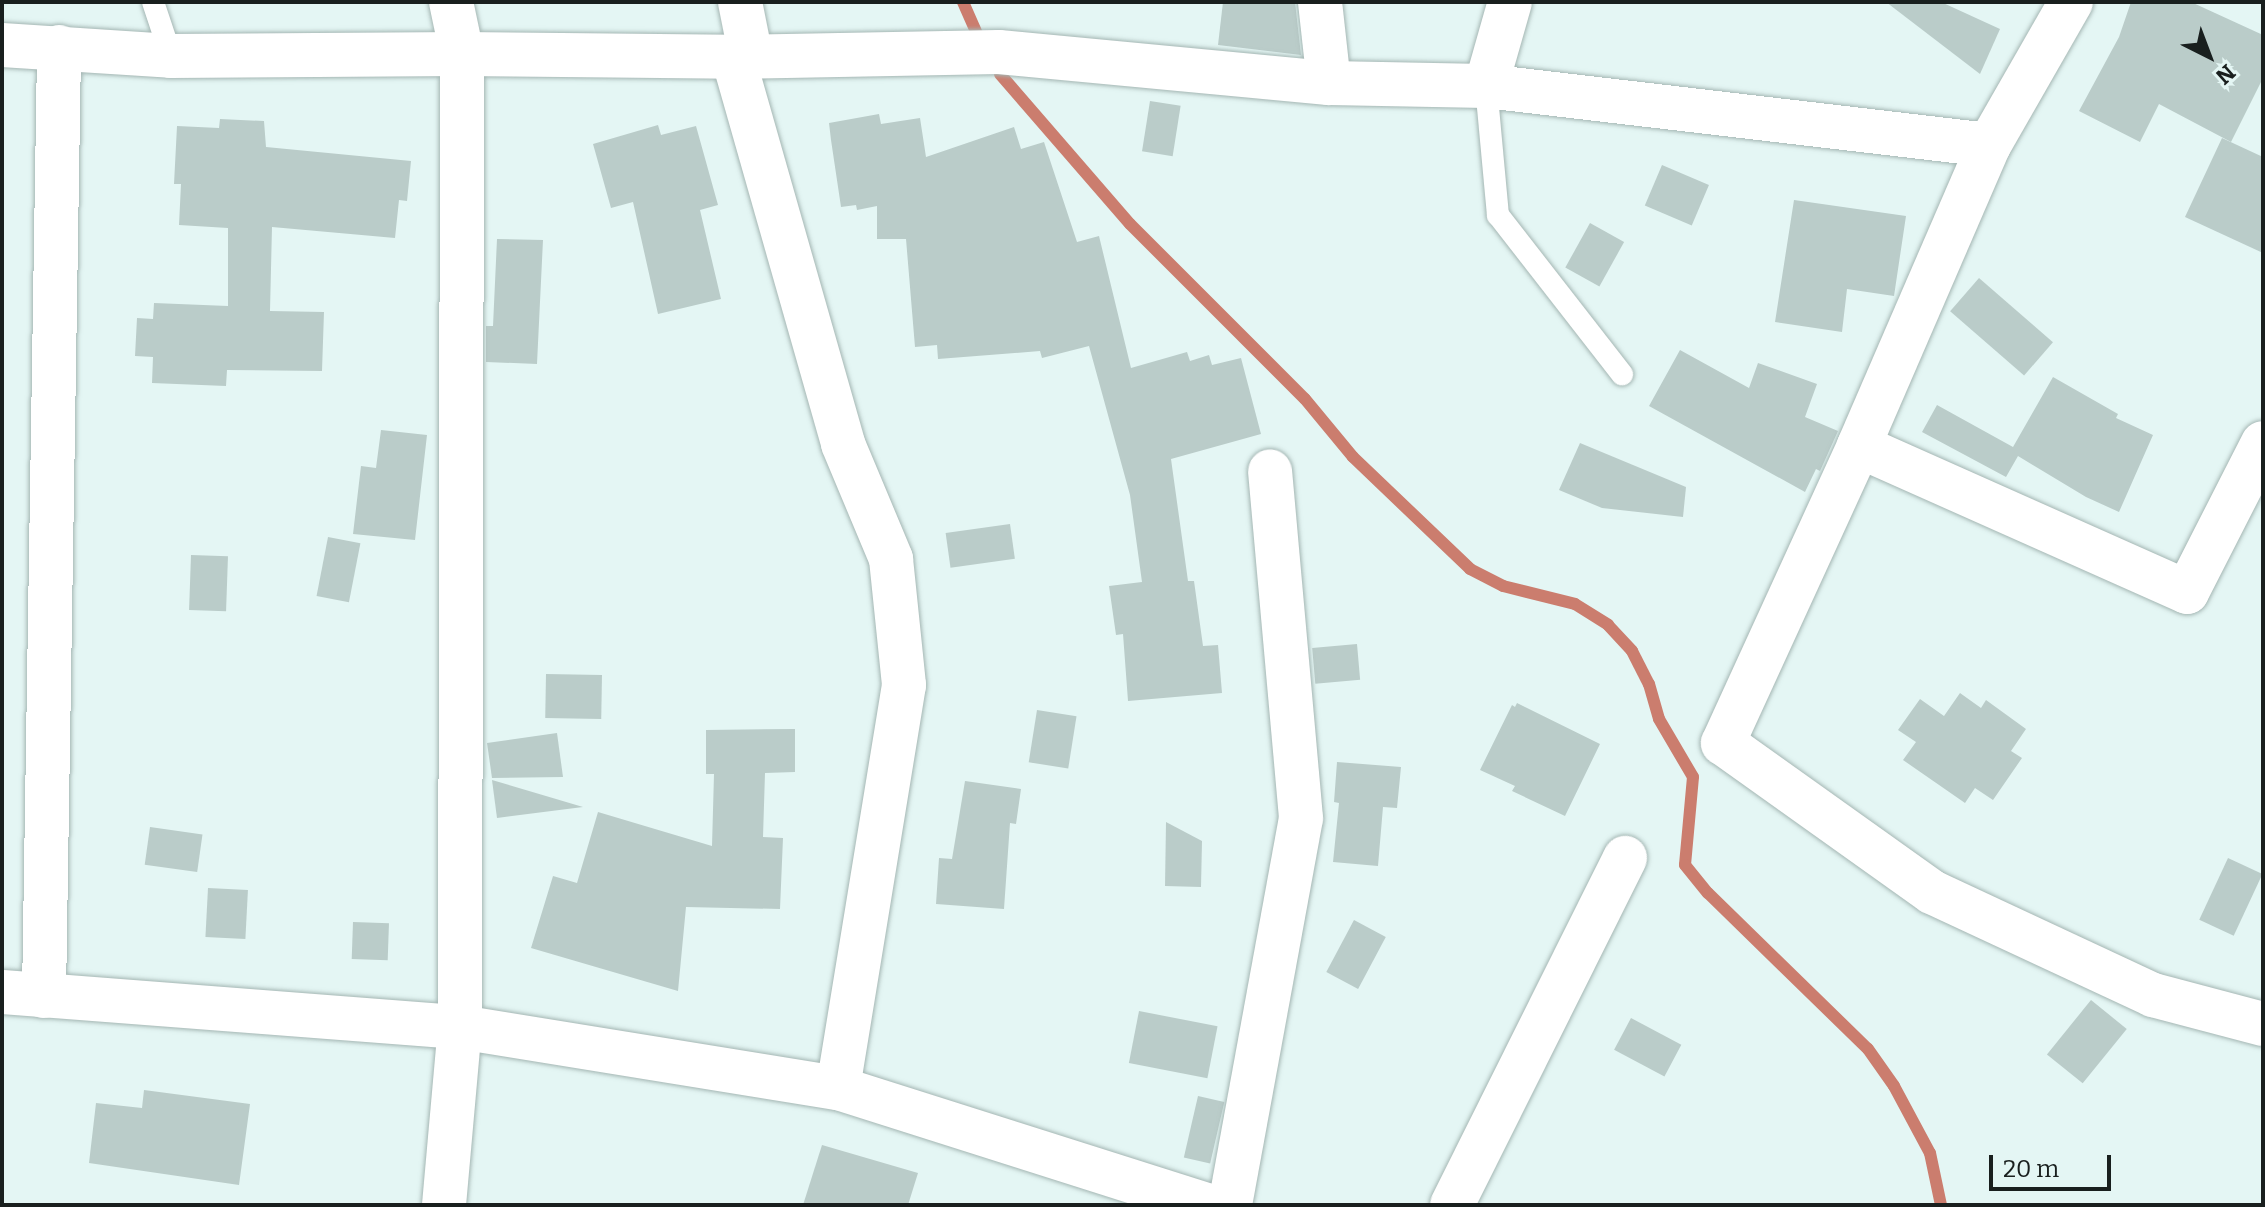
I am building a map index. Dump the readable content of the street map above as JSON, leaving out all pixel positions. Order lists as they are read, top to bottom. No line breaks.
{"scale_bar":"20 m","north":"bottom right"}
